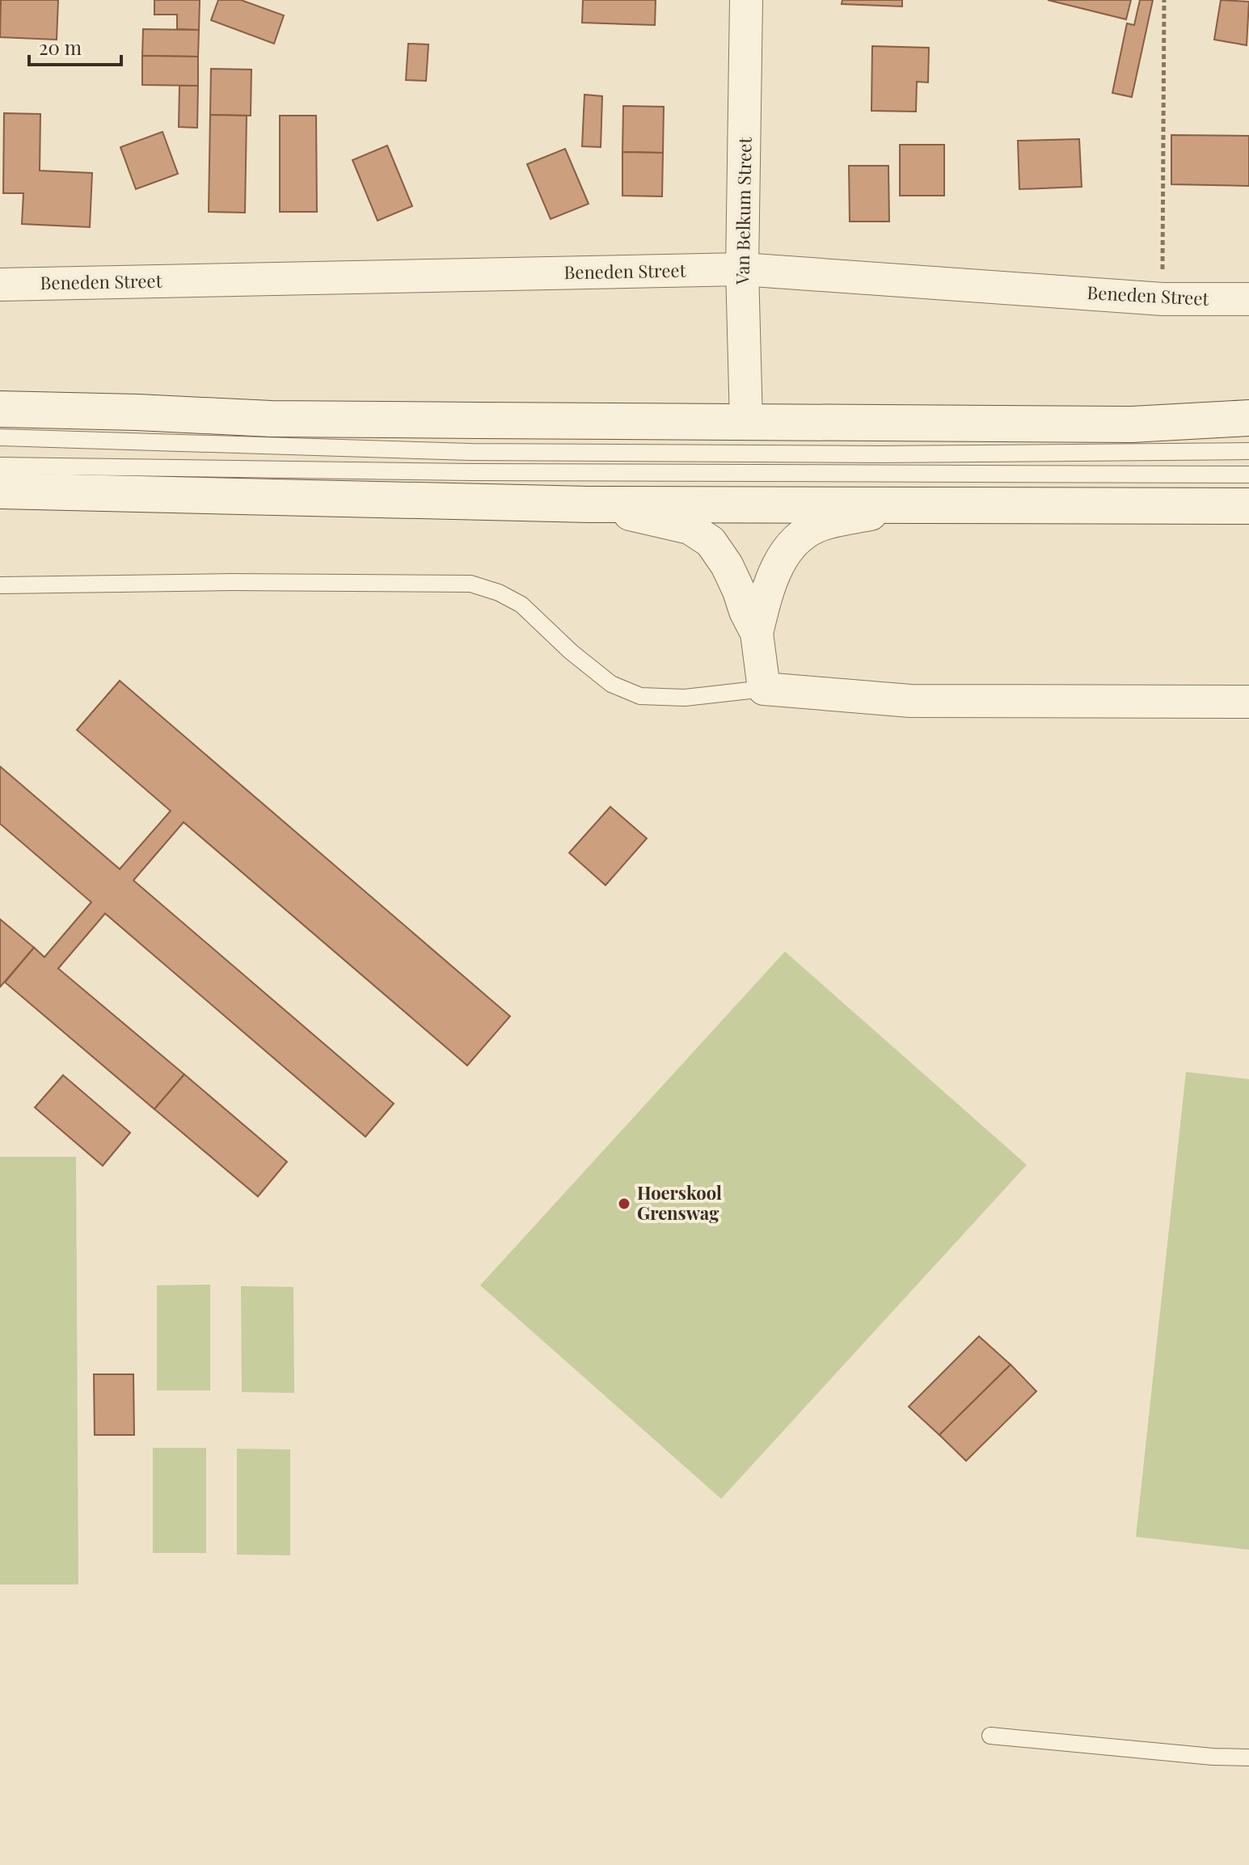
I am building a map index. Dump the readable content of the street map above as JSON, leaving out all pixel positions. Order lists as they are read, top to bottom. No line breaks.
{"streets":{"street":["Van Belkum Street","Beneden Street"]},"crossings":[["Van Belkum Street","Beneden Street"]],"places":["Hoerskool Grenswag"],"scale_bar":"20 m"}
